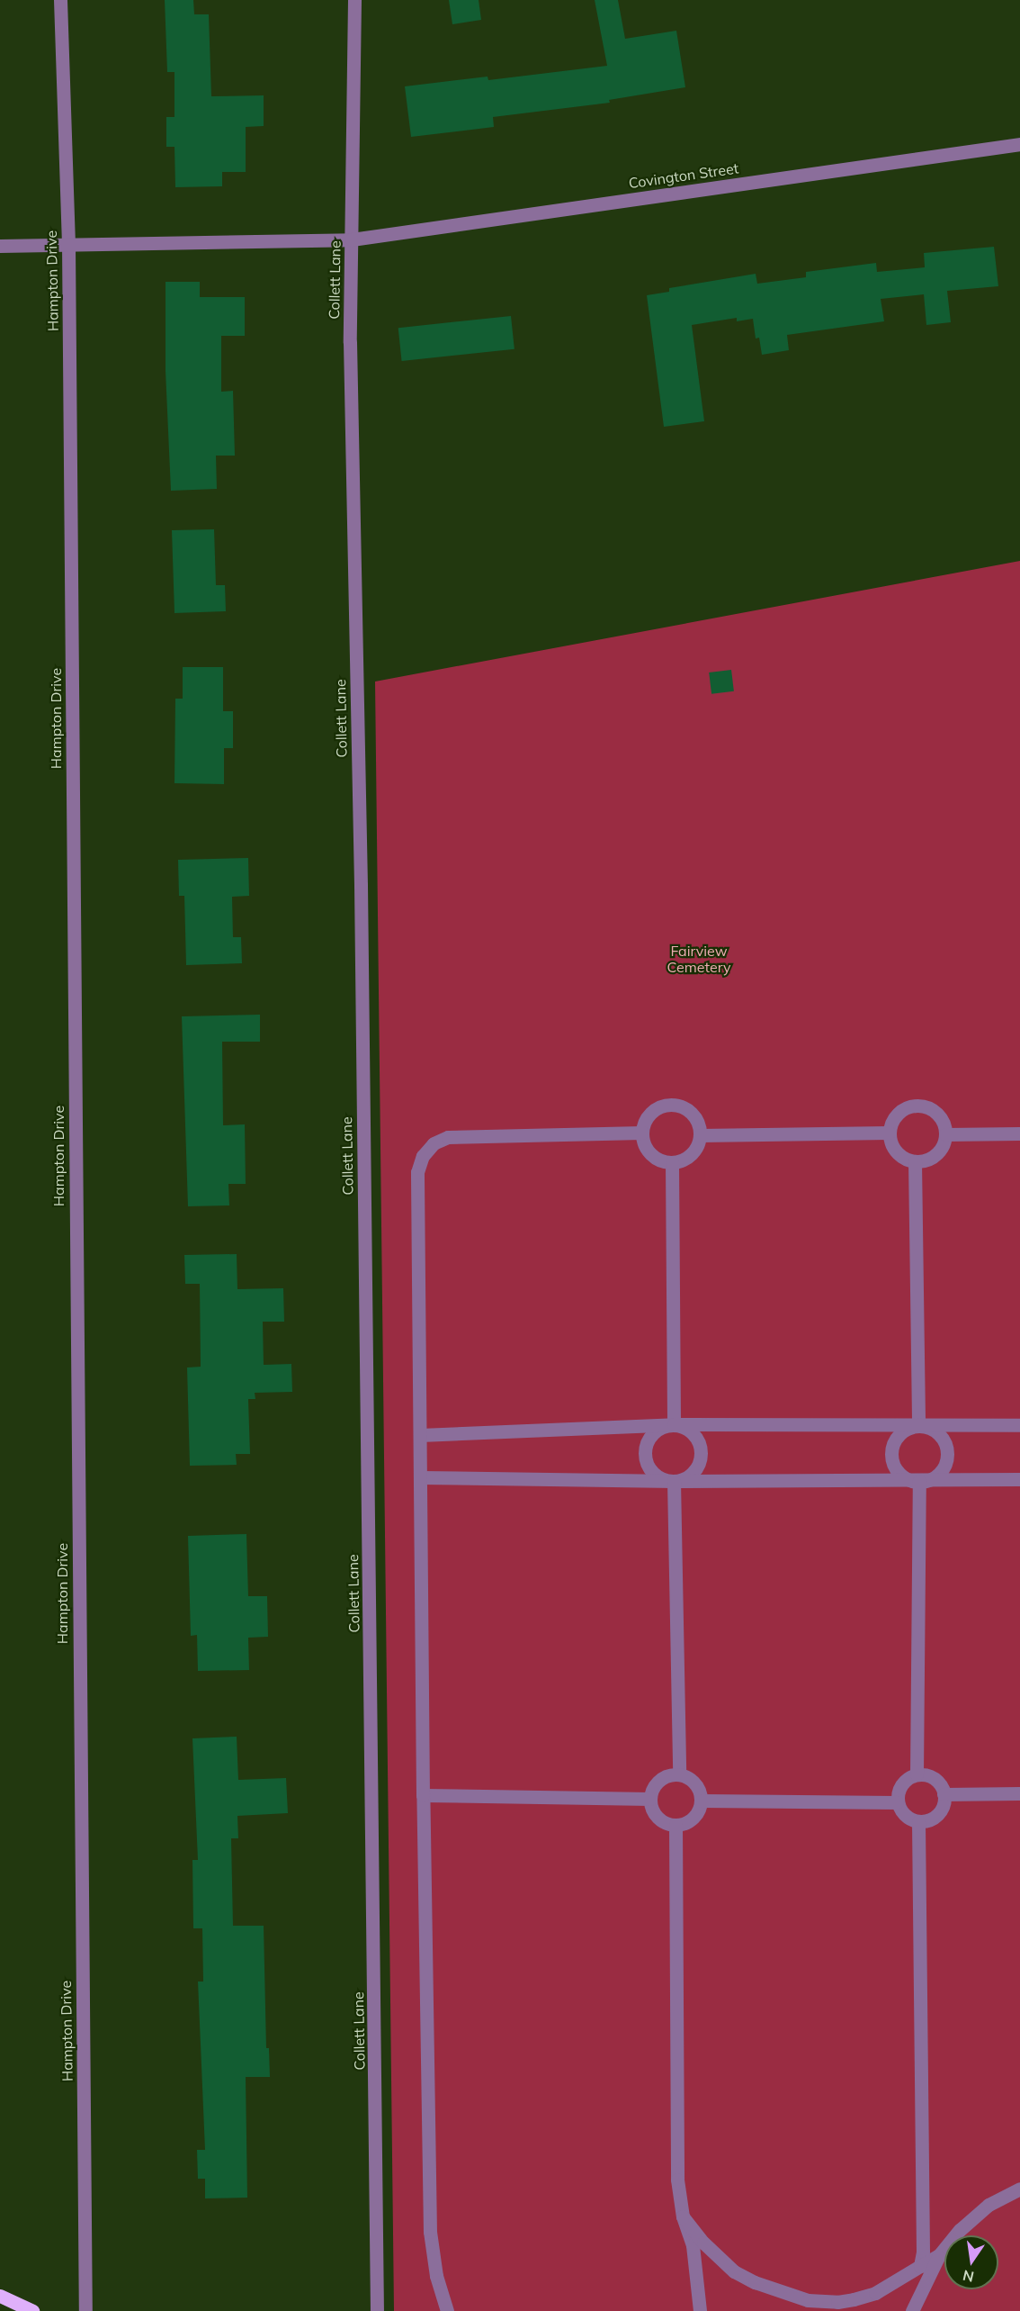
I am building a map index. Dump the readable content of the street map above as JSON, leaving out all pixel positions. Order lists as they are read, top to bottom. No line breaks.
{"streets":{"street":["Covington Street","Collett Lane","Hampton Drive"]},"crossings":[["Covington Street","Collett Lane"],["Covington Street","Hampton Drive"]],"parks":["Fairview Cemetery"],"north":"bottom"}
